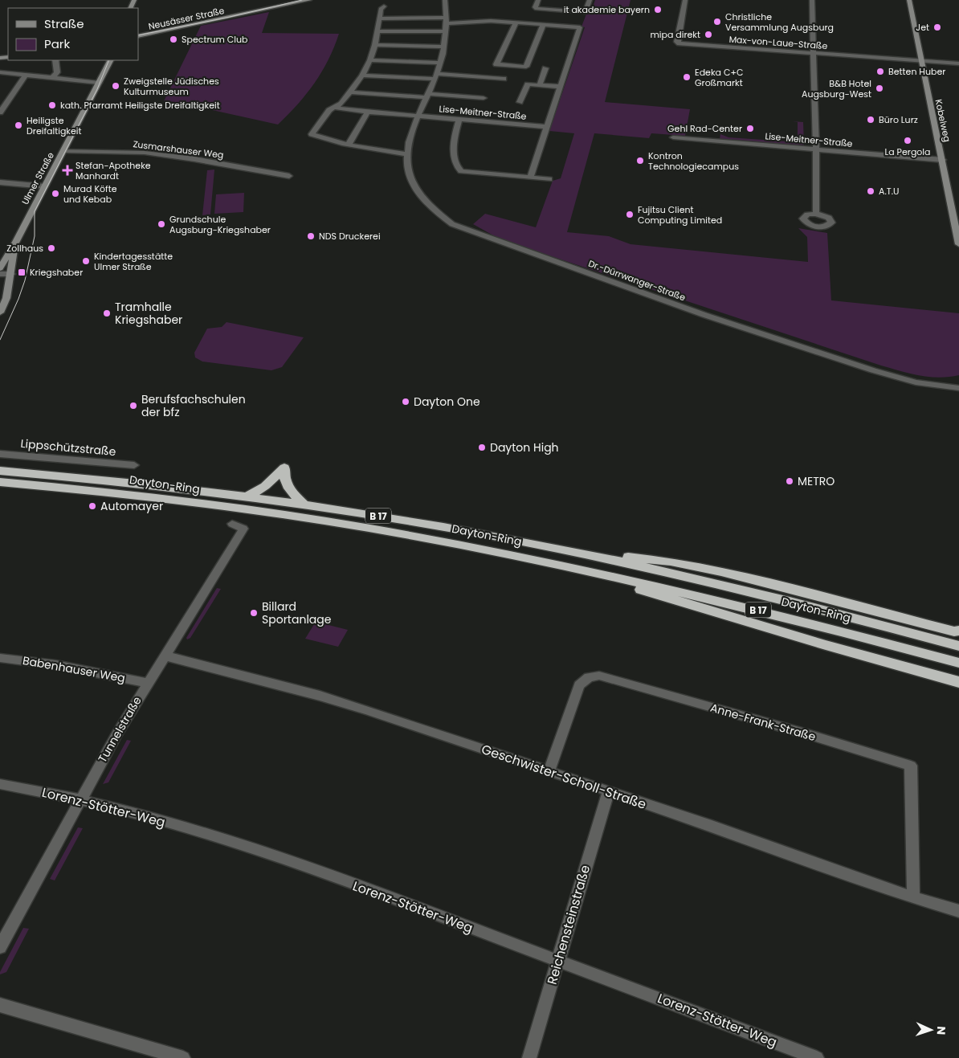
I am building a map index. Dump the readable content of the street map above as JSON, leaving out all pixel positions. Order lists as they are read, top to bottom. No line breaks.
{"streets":{"highway":["Dayton-Ring","B 17"],"main road":["Neusässer Straße","Kobelweg","Ulmer Straße"],"street":["Max-von-Laue-Straße","Lise-Meitner-Straße","Zusmarshauser Weg","Dr.-Dürrwanger-Straße","Lippschützstraße","Babenhauser Weg","Anne-Frank-Straße","Tunnelstraße","Geschwister-Scholl-Straße","Lorenz-Stötter-Weg","Reichensteinstraße"]},"crossings":[["Max-von-Laue-Straße","Kobelweg"],["Lise-Meitner-Straße","Kobelweg"],["Lise-Meitner-Straße","Dr.-Dürrwanger-Straße"],["Zusmarshauser Weg","Ulmer Straße"],["Babenhauser Weg","Tunnelstraße"],["Anne-Frank-Straße","Geschwister-Scholl-Straße"],["Tunnelstraße","Geschwister-Scholl-Straße"],["Tunnelstraße","Lorenz-Stötter-Weg"],["Geschwister-Scholl-Straße","Reichensteinstraße"],["Lorenz-Stötter-Weg","Reichensteinstraße"]],"places":{"other":["it akademie bayern","Christliche Versammlung Augsburg","Jet","mipa direkt","Spectrum Club","Betten Huber","Edeka C+C Großmarkt","Zweigstelle Jüdisches Kulturmuseum","B&B Hotel Augsburg-West","kath. Pfarramt Heiligste Dreifaltigkeit","Büro Lurz","Heiligste Dreifaltigkeit","Gehl Rad-Center","La Pergola","Kontron Technologiecampus","A.T.U","Murad Köfte und Kebab","Fujitsu Client Computing Limited","Grundschule Augsburg-Kriegshaber","NDS Druckerei","Zollhaus","Kindertagesstätte Ulmer Straße","Tramhalle Kriegshaber","Dayton One","Berufsfachschulen der bfz","Dayton High","METRO","Automayer","Billard Sportanlage"],"health":["Stefan-Apotheke Manhardt"],"transit":["Kriegshaber"]},"legend":["Straße","Park"],"north":"right"}
